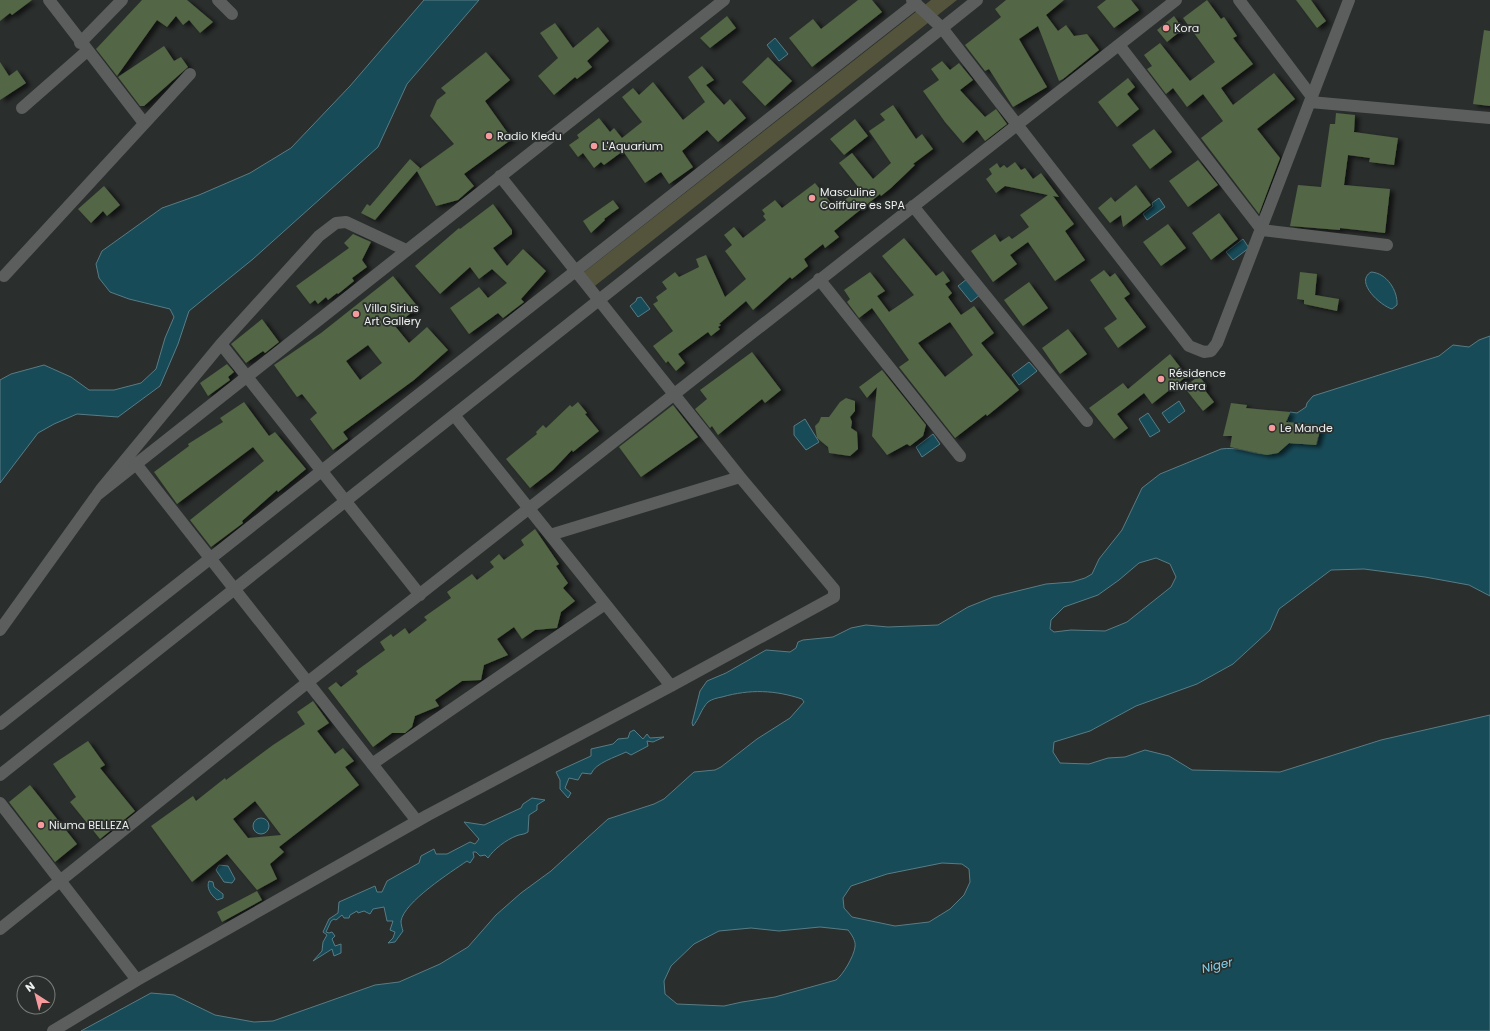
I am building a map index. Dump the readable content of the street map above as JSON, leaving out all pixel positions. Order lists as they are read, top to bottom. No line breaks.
{"water":["Niger"],"places":["Kora","Radio Kledu","L'Aquarium","Masculine Coiffuire es SPA","Villa Sirius Art Gallery","Résidence Riviera","Le Mande","Niuma BELLEZA"],"north":"top left"}
